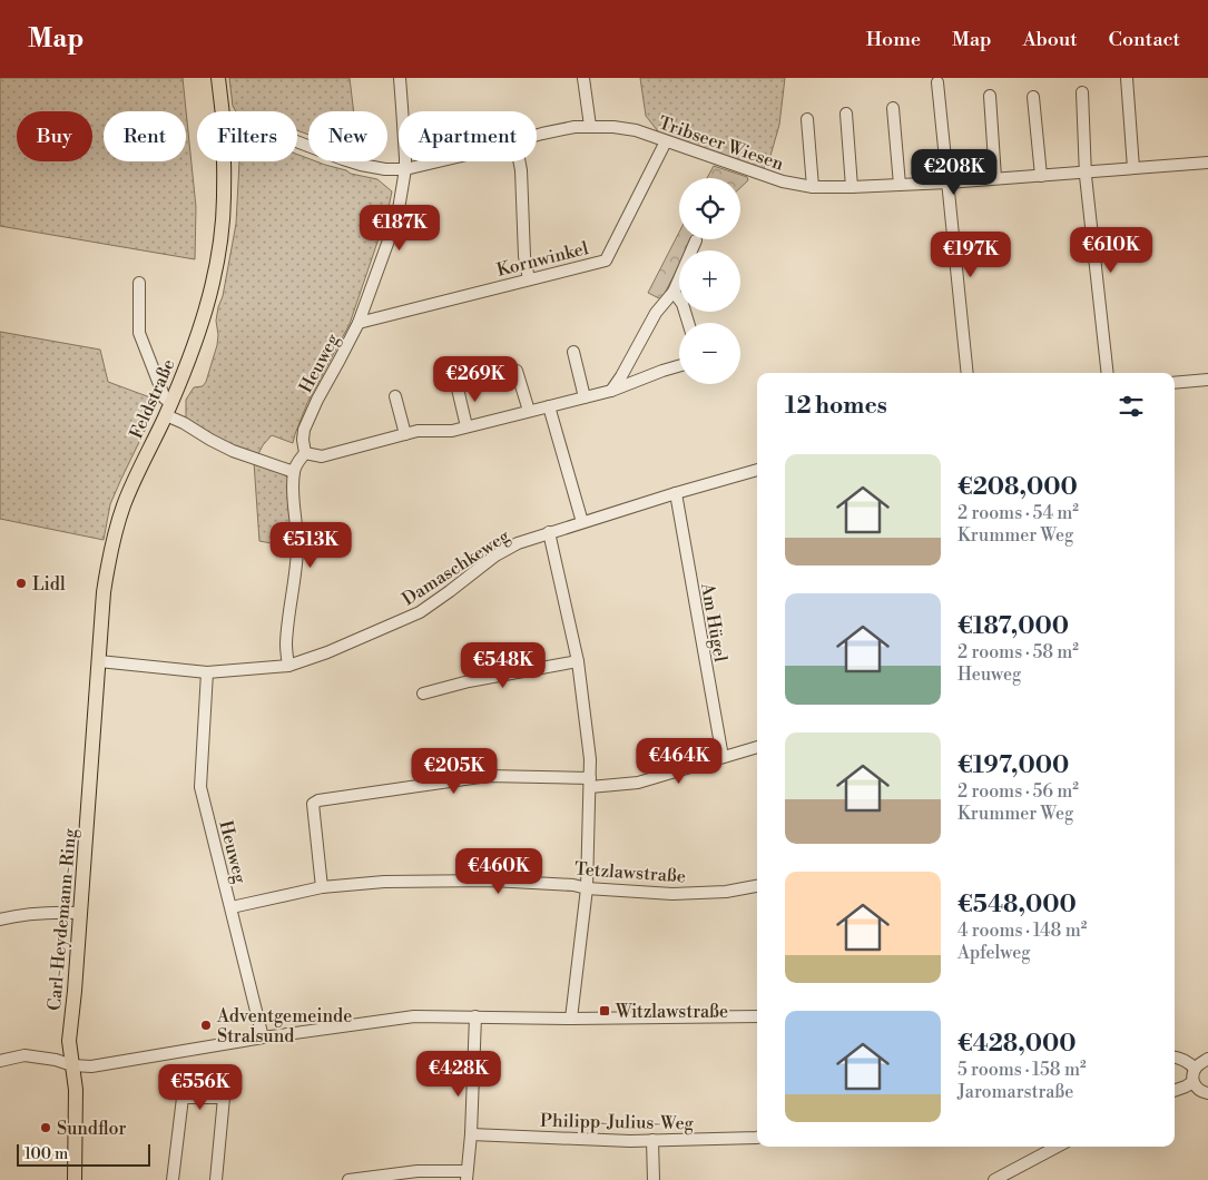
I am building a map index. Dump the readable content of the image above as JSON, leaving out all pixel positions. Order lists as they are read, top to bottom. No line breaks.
{"streets":{"main road":["Feldstraße","Carl-Heydemann-Ring"],"street":["Tribseer Wiesen","Kornwinkel","Heuweg","Damaschkeweg","Am Hügel","Tetzlawstraße","Philipp-Julius-Weg"]},"crossings":[["Tribseer Wiesen","Kornwinkel"],["Tribseer Wiesen","Heuweg"],["Kornwinkel","Heuweg"],["Heuweg","Damaschkeweg"],["Heuweg","Tetzlawstraße"],["Feldstraße","Damaschkeweg"],["Feldstraße","Carl-Heydemann-Ring"],["Damaschkeweg","Am Hügel"],["Damaschkeweg","Carl-Heydemann-Ring"]],"places":{"other":["Lidl","Adventgemeinde Stralsund","Sundflor"],"transit":["Witzlawstraße"]},"scale_bar":"100 m","page":{"header":"Map","nav":["Home","Map","About","Contact"],"chip":["Buy","Rent","Filters","New","Apartment"],"price":["€208K","€187K","€610K","€197K","€269K","€513K","€548K","€464K","€205K","€460K","€428K","€556K"],"map_buttons":["+","−"],"heading":"12 homes","list":[{"name":"€208,000","note":"2 rooms · 54 m² · Krummer Weg"},{"name":"€187,000","note":"2 rooms · 58 m² · Heuweg"},{"name":"€197,000","note":"2 rooms · 56 m² · Krummer Weg"},{"name":"€548,000","note":"4 rooms · 148 m² · Apfelweg"},{"name":"€428,000","note":"5 rooms · 158 m² · Jaromarstraße"}],"scale":"100 m"}}
